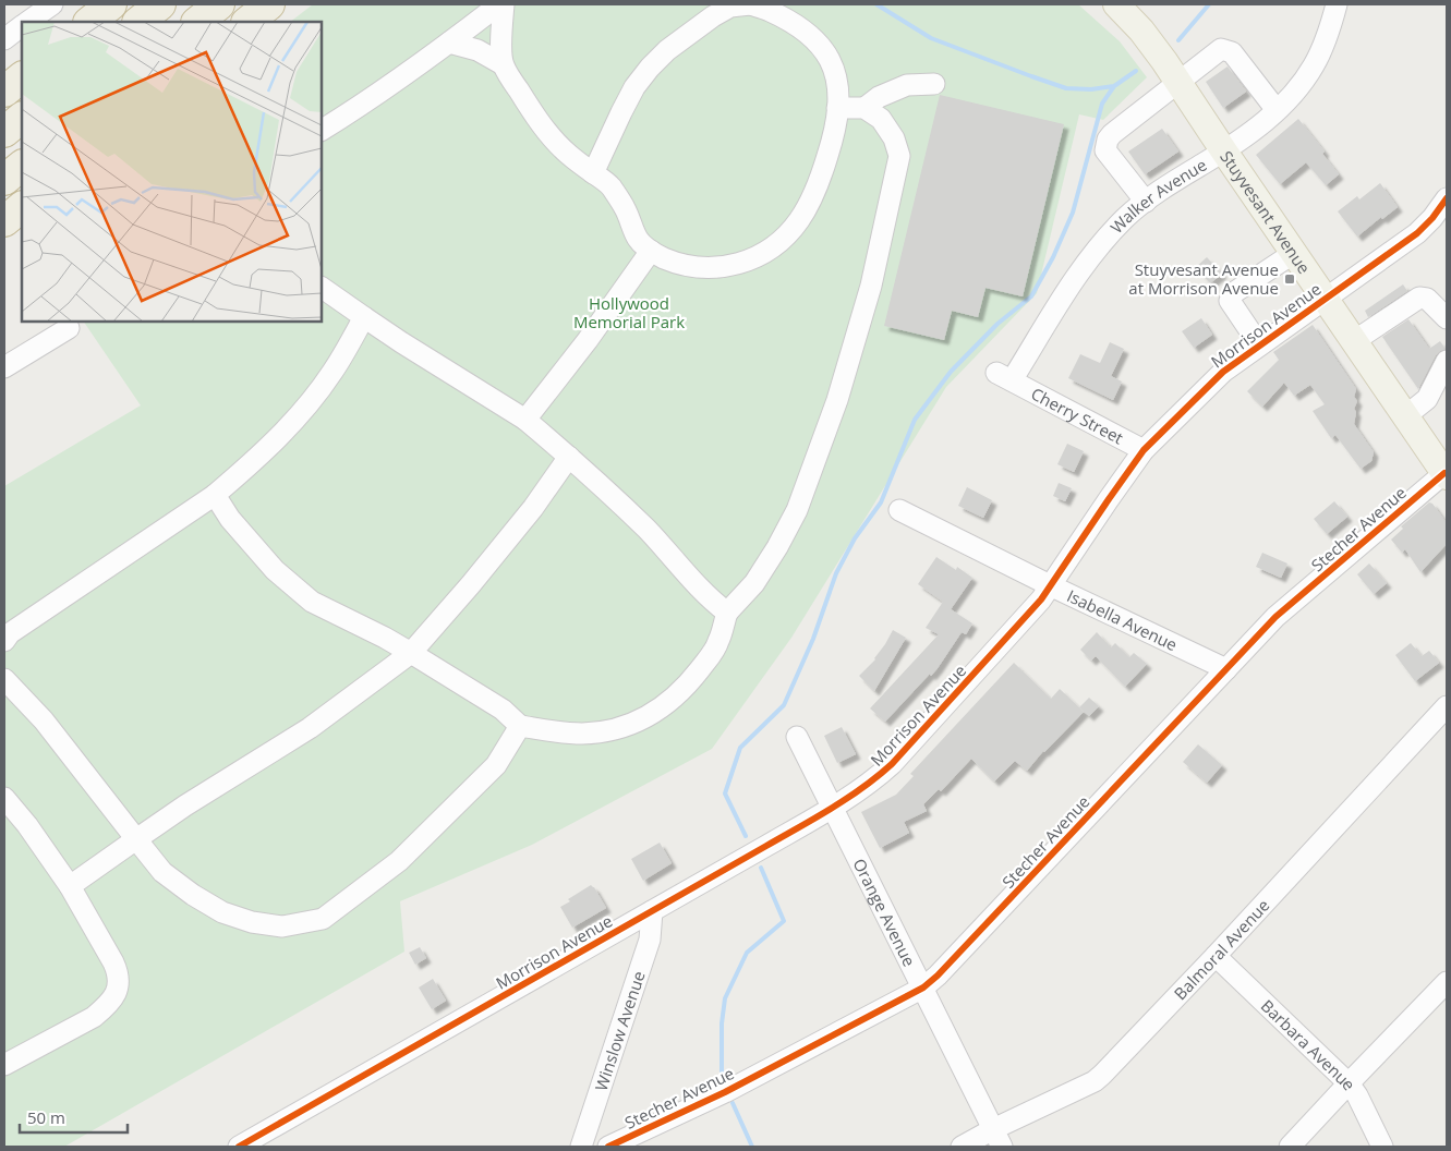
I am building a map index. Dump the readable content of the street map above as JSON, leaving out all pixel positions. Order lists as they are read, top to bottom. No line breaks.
{"streets":{"main road":["Stuyvesant Avenue"],"street":["Walker Avenue","Morrison Avenue","Cherry Street","Stecher Avenue","Isabella Avenue","Orange Avenue","Balmoral Avenue","Winslow Avenue","Barbara Avenue"]},"crossings":[["Walker Avenue","Stuyvesant Avenue"],["Walker Avenue","Cherry Street"],["Stuyvesant Avenue","Morrison Avenue"],["Stuyvesant Avenue","Stecher Avenue"],["Morrison Avenue","Cherry Street"],["Morrison Avenue","Isabella Avenue"],["Morrison Avenue","Orange Avenue"],["Morrison Avenue","Winslow Avenue"],["Stecher Avenue","Isabella Avenue"],["Stecher Avenue","Orange Avenue"],["Orange Avenue","Balmoral Avenue"],["Balmoral Avenue","Barbara Avenue"]],"parks":["Hollywood Memorial Park"],"places":{"transit":["Stuyvesant Avenue at Morrison Avenue"]},"scale_bar":"50 m"}
